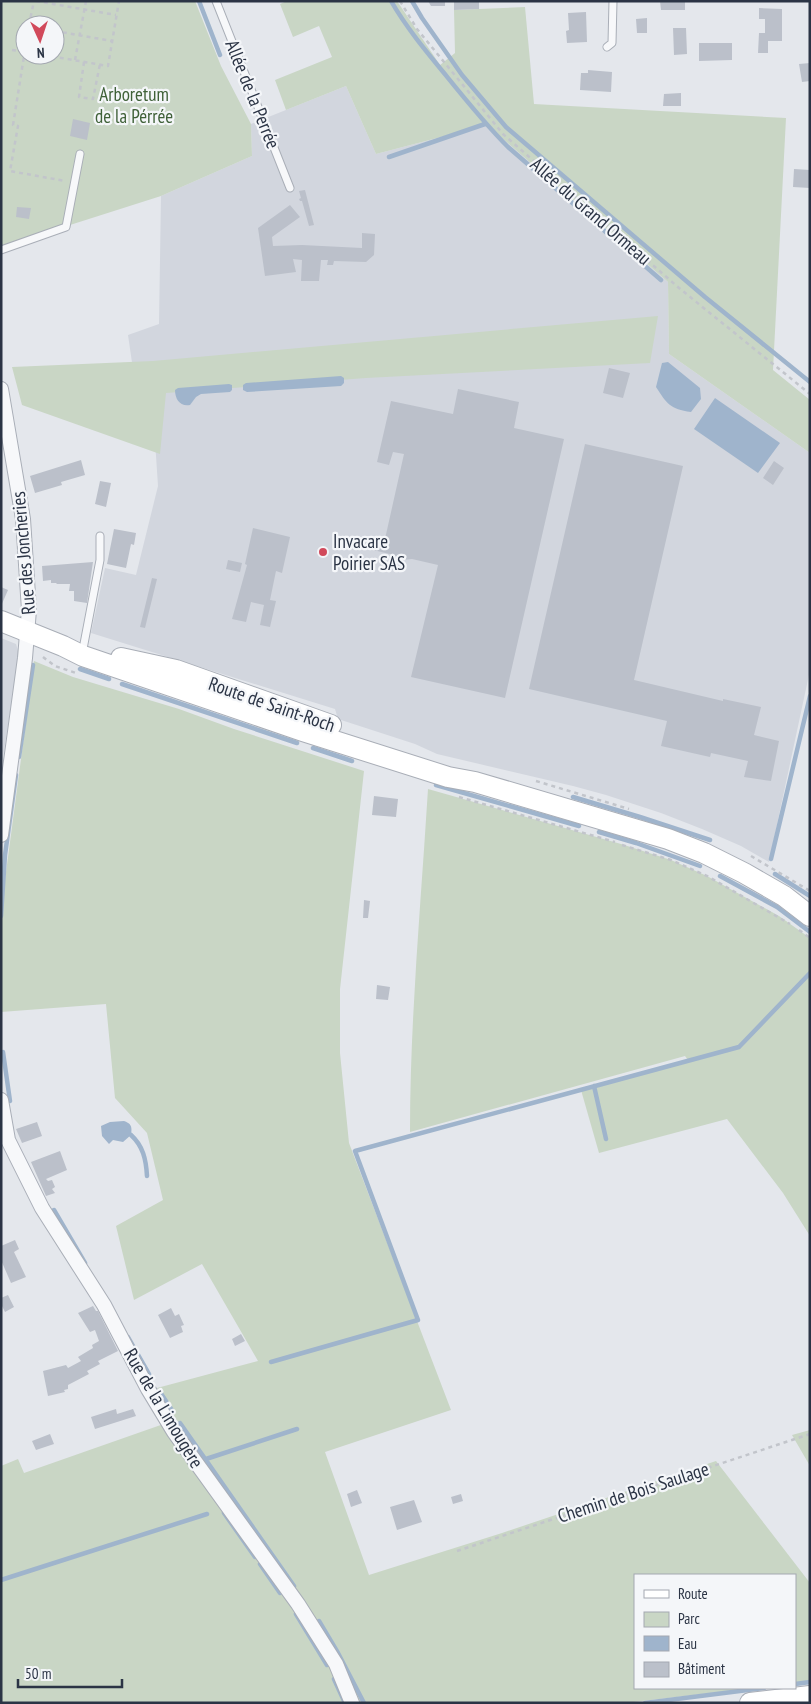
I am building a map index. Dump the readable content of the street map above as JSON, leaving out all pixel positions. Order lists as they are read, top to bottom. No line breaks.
{"streets":{"street":["Rue des Joncheries","Route de Saint-Roch","Rue de la Limougère"],"lane":["Allée de la Perrée"],"path":["Allée du Grand Ormeau","Chemin de Bois Saulage"]},"crossings":[["Rue des Joncheries","Route de Saint-Roch"]],"parks":["Arboretum de la Pérrée"],"places":["Invacare Poirier SAS"],"legend":["Route","Parc","Eau","Bâtiment"],"scale_bar":"50 m","north":"bottom"}
